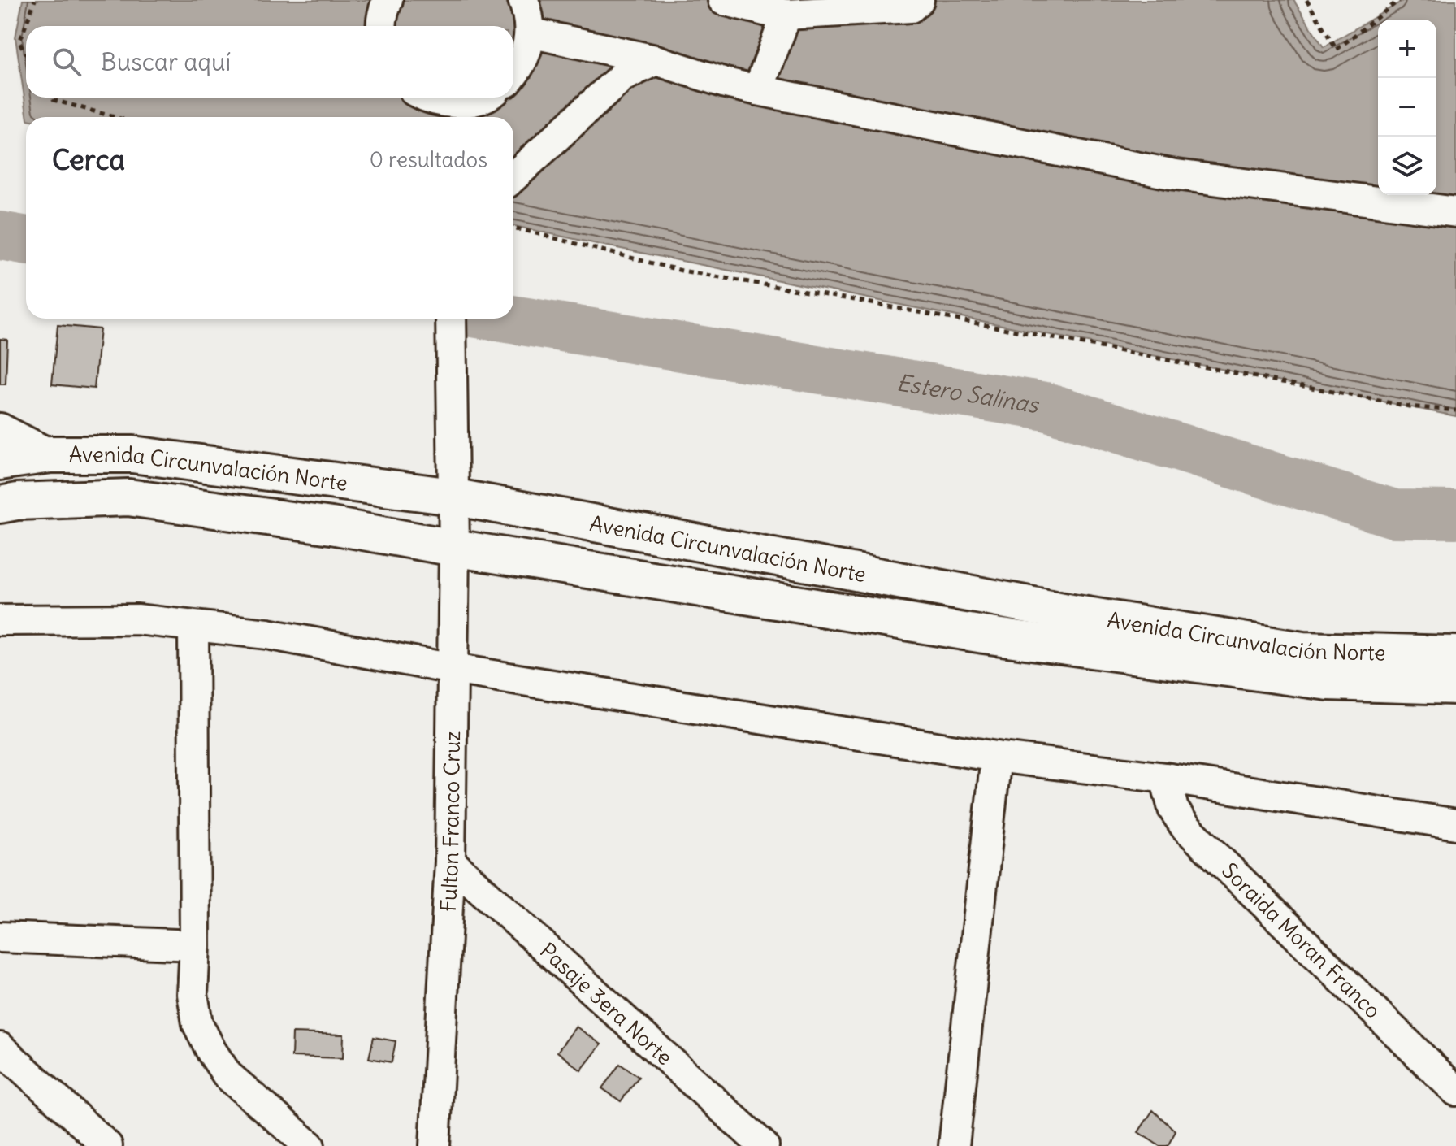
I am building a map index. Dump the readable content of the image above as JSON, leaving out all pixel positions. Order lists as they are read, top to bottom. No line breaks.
{"streets":{"main road":["Avenida Circunvalación Norte"],"street":["Fulton Franco Cruz","Soraida Moran Franco","Pasaje 3era Norte"]},"crossings":[["Avenida Circunvalación Norte","Fulton Franco Cruz"],["Fulton Franco Cruz","Pasaje 3era Norte"]],"water":["Estero Salinas"],"page":{"map_buttons":["+","−"],"search":"Buscar aquí","heading":["Cerca","0 resultados"]}}
